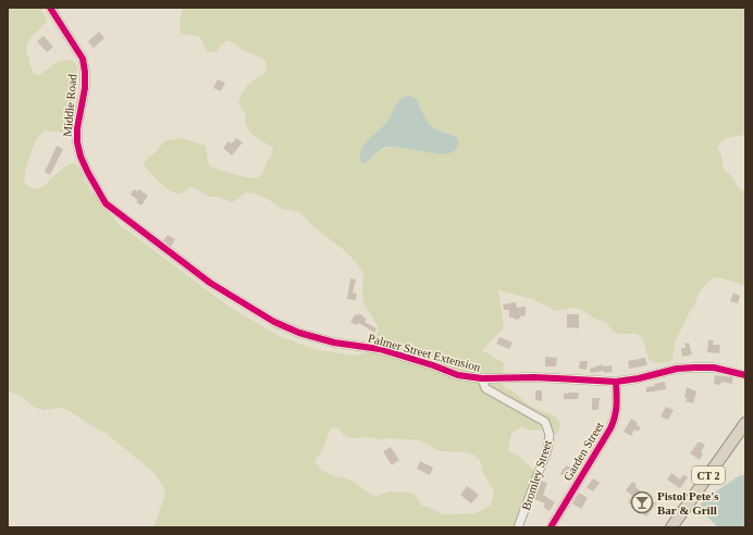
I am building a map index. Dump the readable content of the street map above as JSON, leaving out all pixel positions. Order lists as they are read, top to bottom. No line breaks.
{"streets":{"highway":["CT 2"],"street":["Middle Road","Palmer Street Extension","Garden Street","Bromley Street"]},"crossings":[["Middle Road","Palmer Street Extension"],["Palmer Street Extension","Garden Street"],["Palmer Street Extension","Bromley Street"]],"places":{"bar":["Pistol Pete's Bar & Grill"]}}
